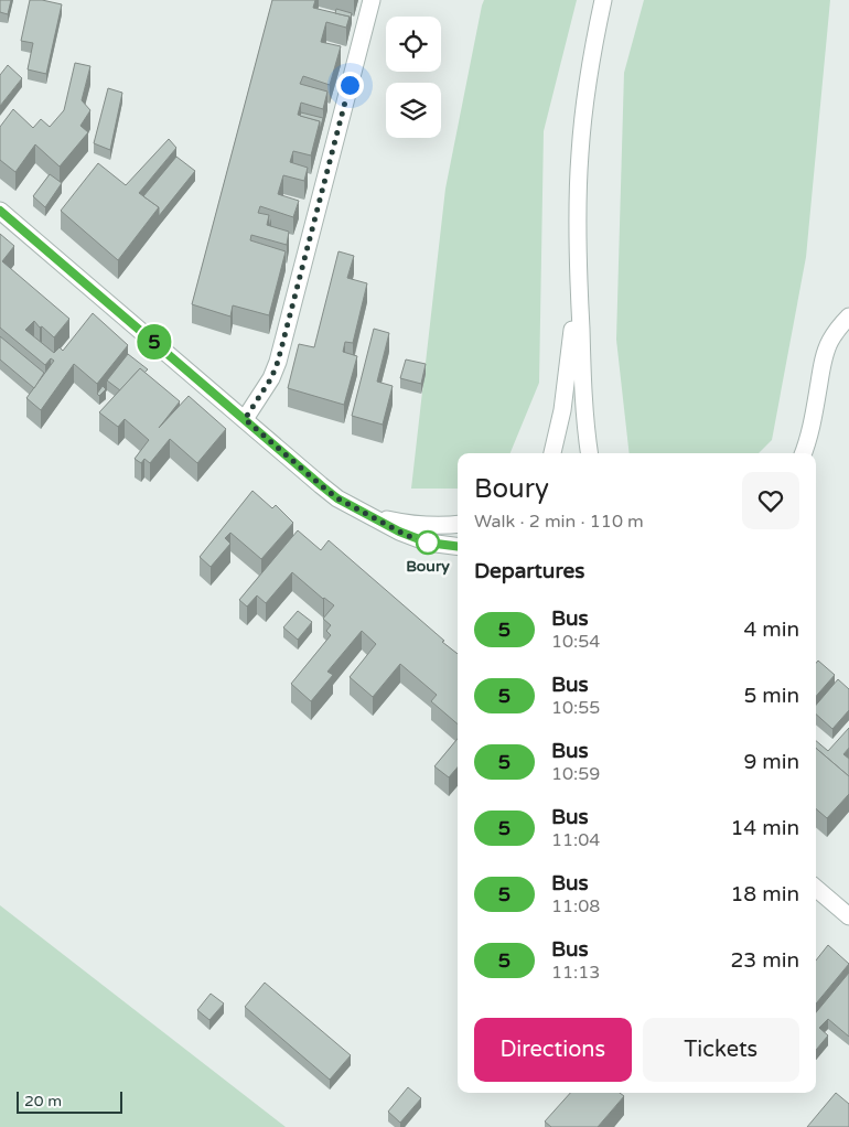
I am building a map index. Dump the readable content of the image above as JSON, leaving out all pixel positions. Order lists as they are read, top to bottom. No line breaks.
{"places":["Boury"],"lines":["bus line 5"],"scale_bar":"20 m","page":{"on_map":"5","heading":[["Boury","Walk · 2 min · 110 m"],"Departures"],"list":[{"mark":"5","name":"Bus","note":"10:54","value":"4 min"},{"mark":"5","name":"Bus","note":"10:55","value":"5 min"},{"mark":"5","name":"Bus","note":"10:59","value":"9 min"},{"mark":"5","name":"Bus","note":"11:04","value":"14 min"},{"mark":"5","name":"Bus","note":"11:08","value":"18 min"},{"mark":"5","name":"Bus","note":"11:13","value":"23 min"}],"buttons":["Directions","Tickets"],"scale":"20 m"}}
